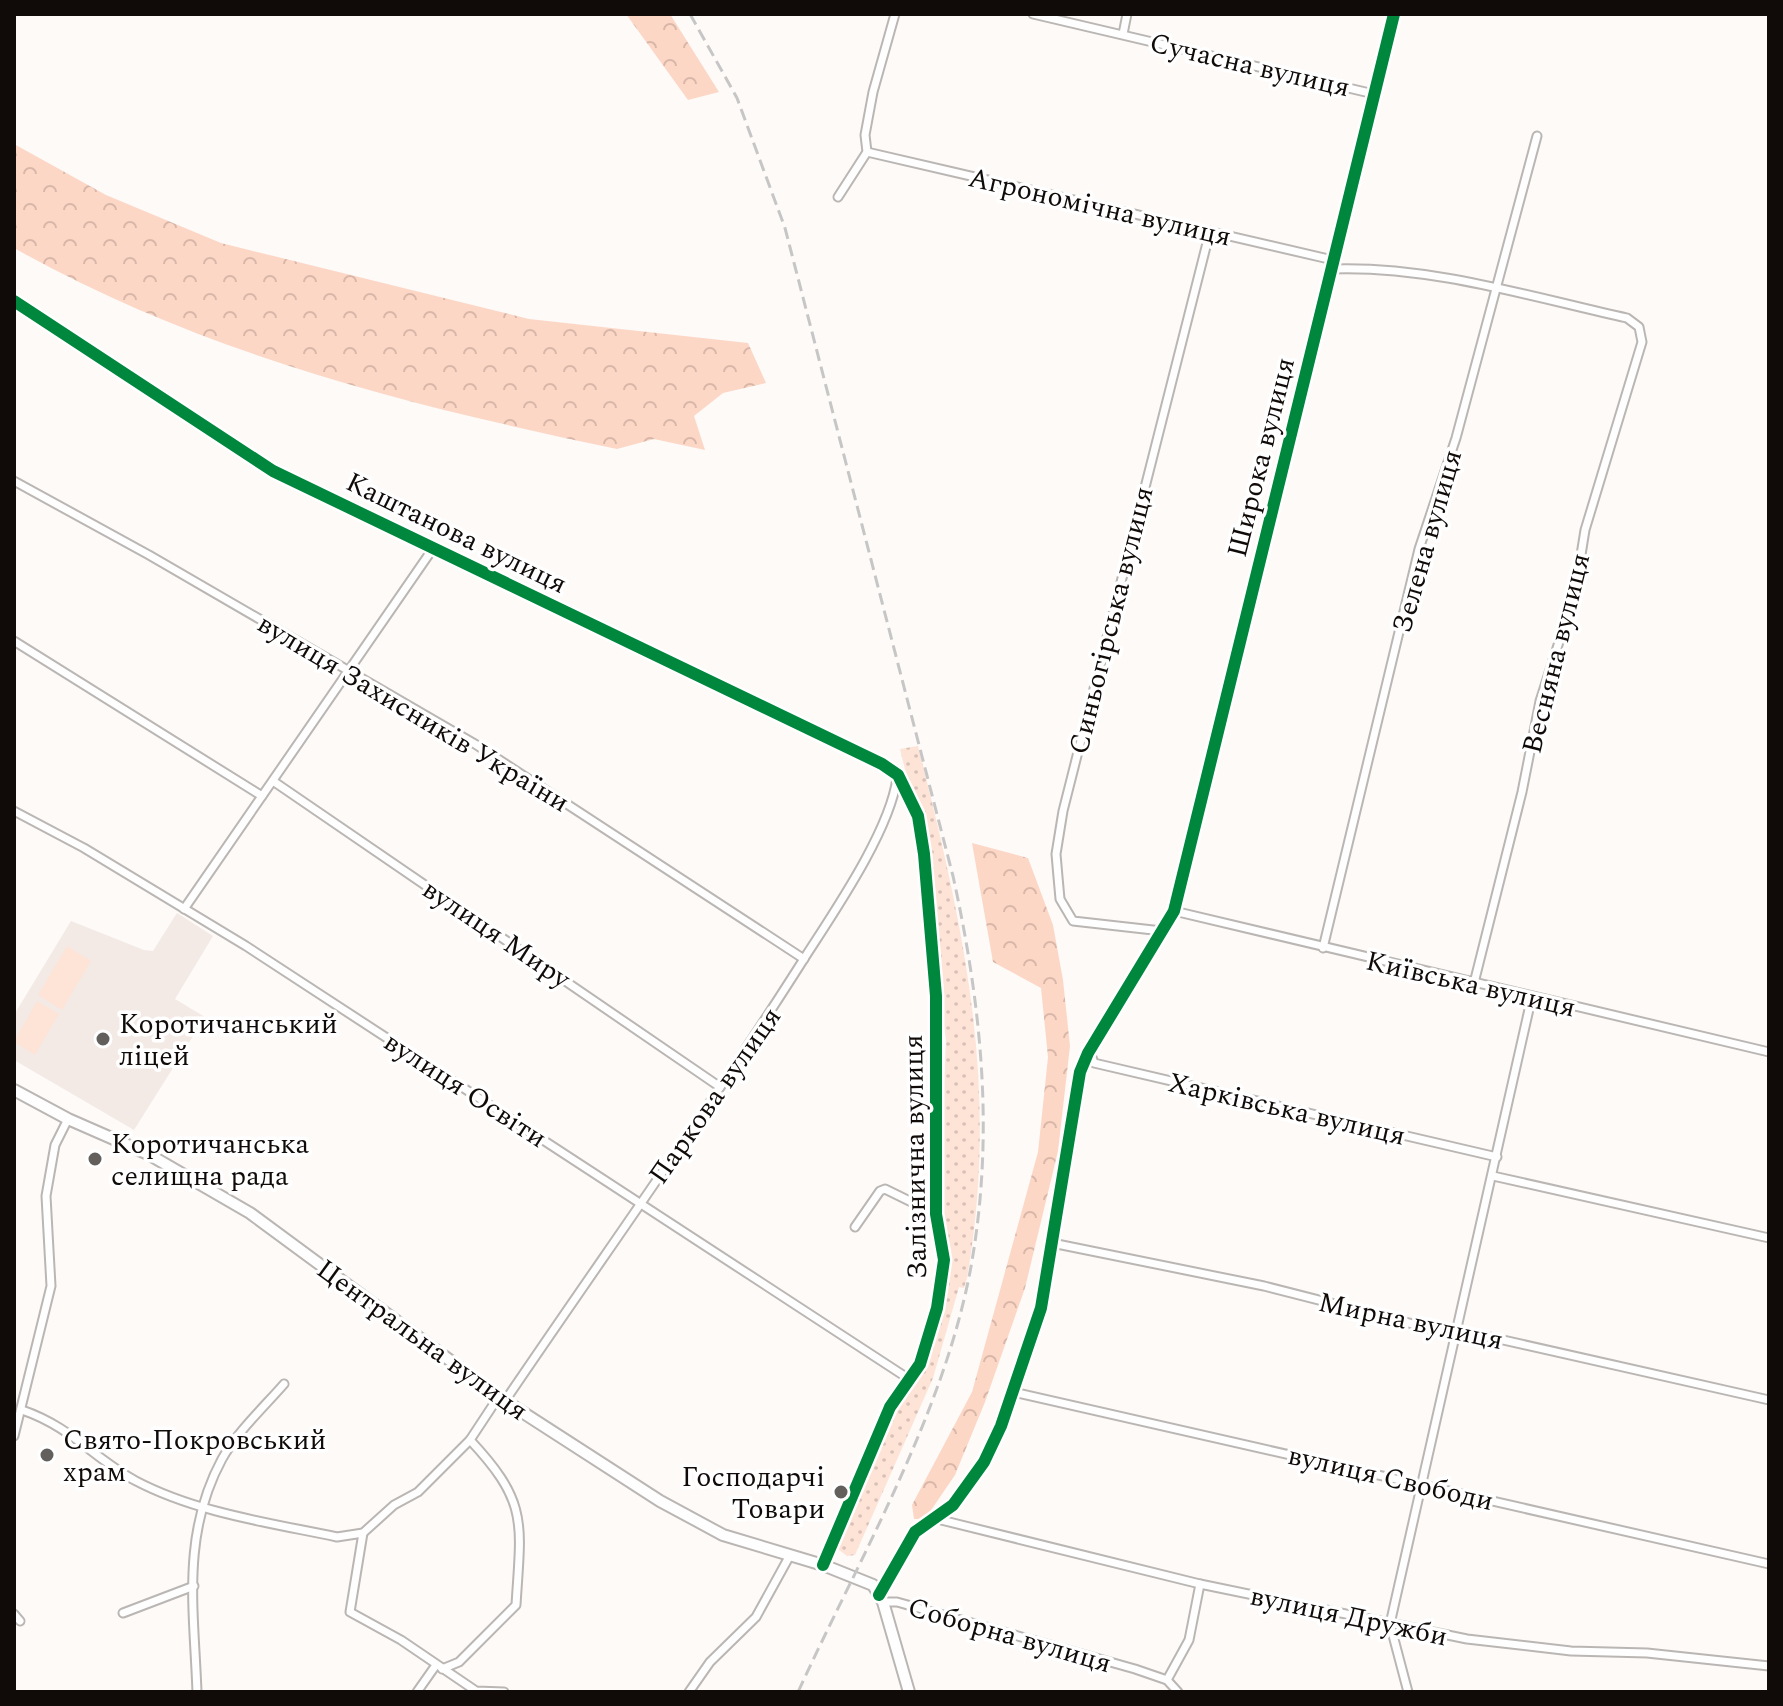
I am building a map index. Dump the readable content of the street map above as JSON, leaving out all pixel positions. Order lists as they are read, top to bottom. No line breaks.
{"streets":{"street":["Сучасна вулиця","Агрономічна вулиця","Широка вулиця","Каштанова вулиця","Зелена вулиця","Синьогірська вулиця","Весняна вулиця","вулиця Захисників України","вулиця Миру","Київська вулиця","вулиця Освіти","Паркова вулиця","Харківська вулиця","Залізнична вулиця","Мирна вулиця","Центральна вулиця","вулиця Свободи","вулиця Дружби","Соборна вулиця"]},"crossings":[["Сучасна вулиця","Широка вулиця"],["Агрономічна вулиця","Широка вулиця"],["Агрономічна вулиця","Зелена вулиця"],["Агрономічна вулиця","Синьогірська вулиця"],["Агрономічна вулиця","Весняна вулиця"],["Широка вулиця","Синьогірська вулиця"],["Широка вулиця","Київська вулиця"],["Широка вулиця","Харківська вулиця"],["Широка вулиця","Мирна вулиця"],["Широка вулиця","Центральна вулиця"],["Широка вулиця","вулиця Свободи"],["Широка вулиця","вулиця Дружби"],["Широка вулиця","Соборна вулиця"],["Каштанова вулиця","Паркова вулиця"],["Каштанова вулиця","Залізнична вулиця"],["Зелена вулиця","Київська вулиця"],["Весняна вулиця","Київська вулиця"],["вулиця Захисників України","Паркова вулиця"],["вулиця Миру","Паркова вулиця"],["вулиця Освіти","Паркова вулиця"],["вулиця Освіти","Залізнична вулиця"],["Паркова вулиця","Залізнична вулиця"],["Паркова вулиця","Центральна вулиця"],["Залізнична вулиця","Центральна вулиця"],["Центральна вулиця","Соборна вулиця"]],"places":["Коротичанський ліцей","Коротичанська селищна рада","Свято-Покровський храм","Господарчі Товари"]}
